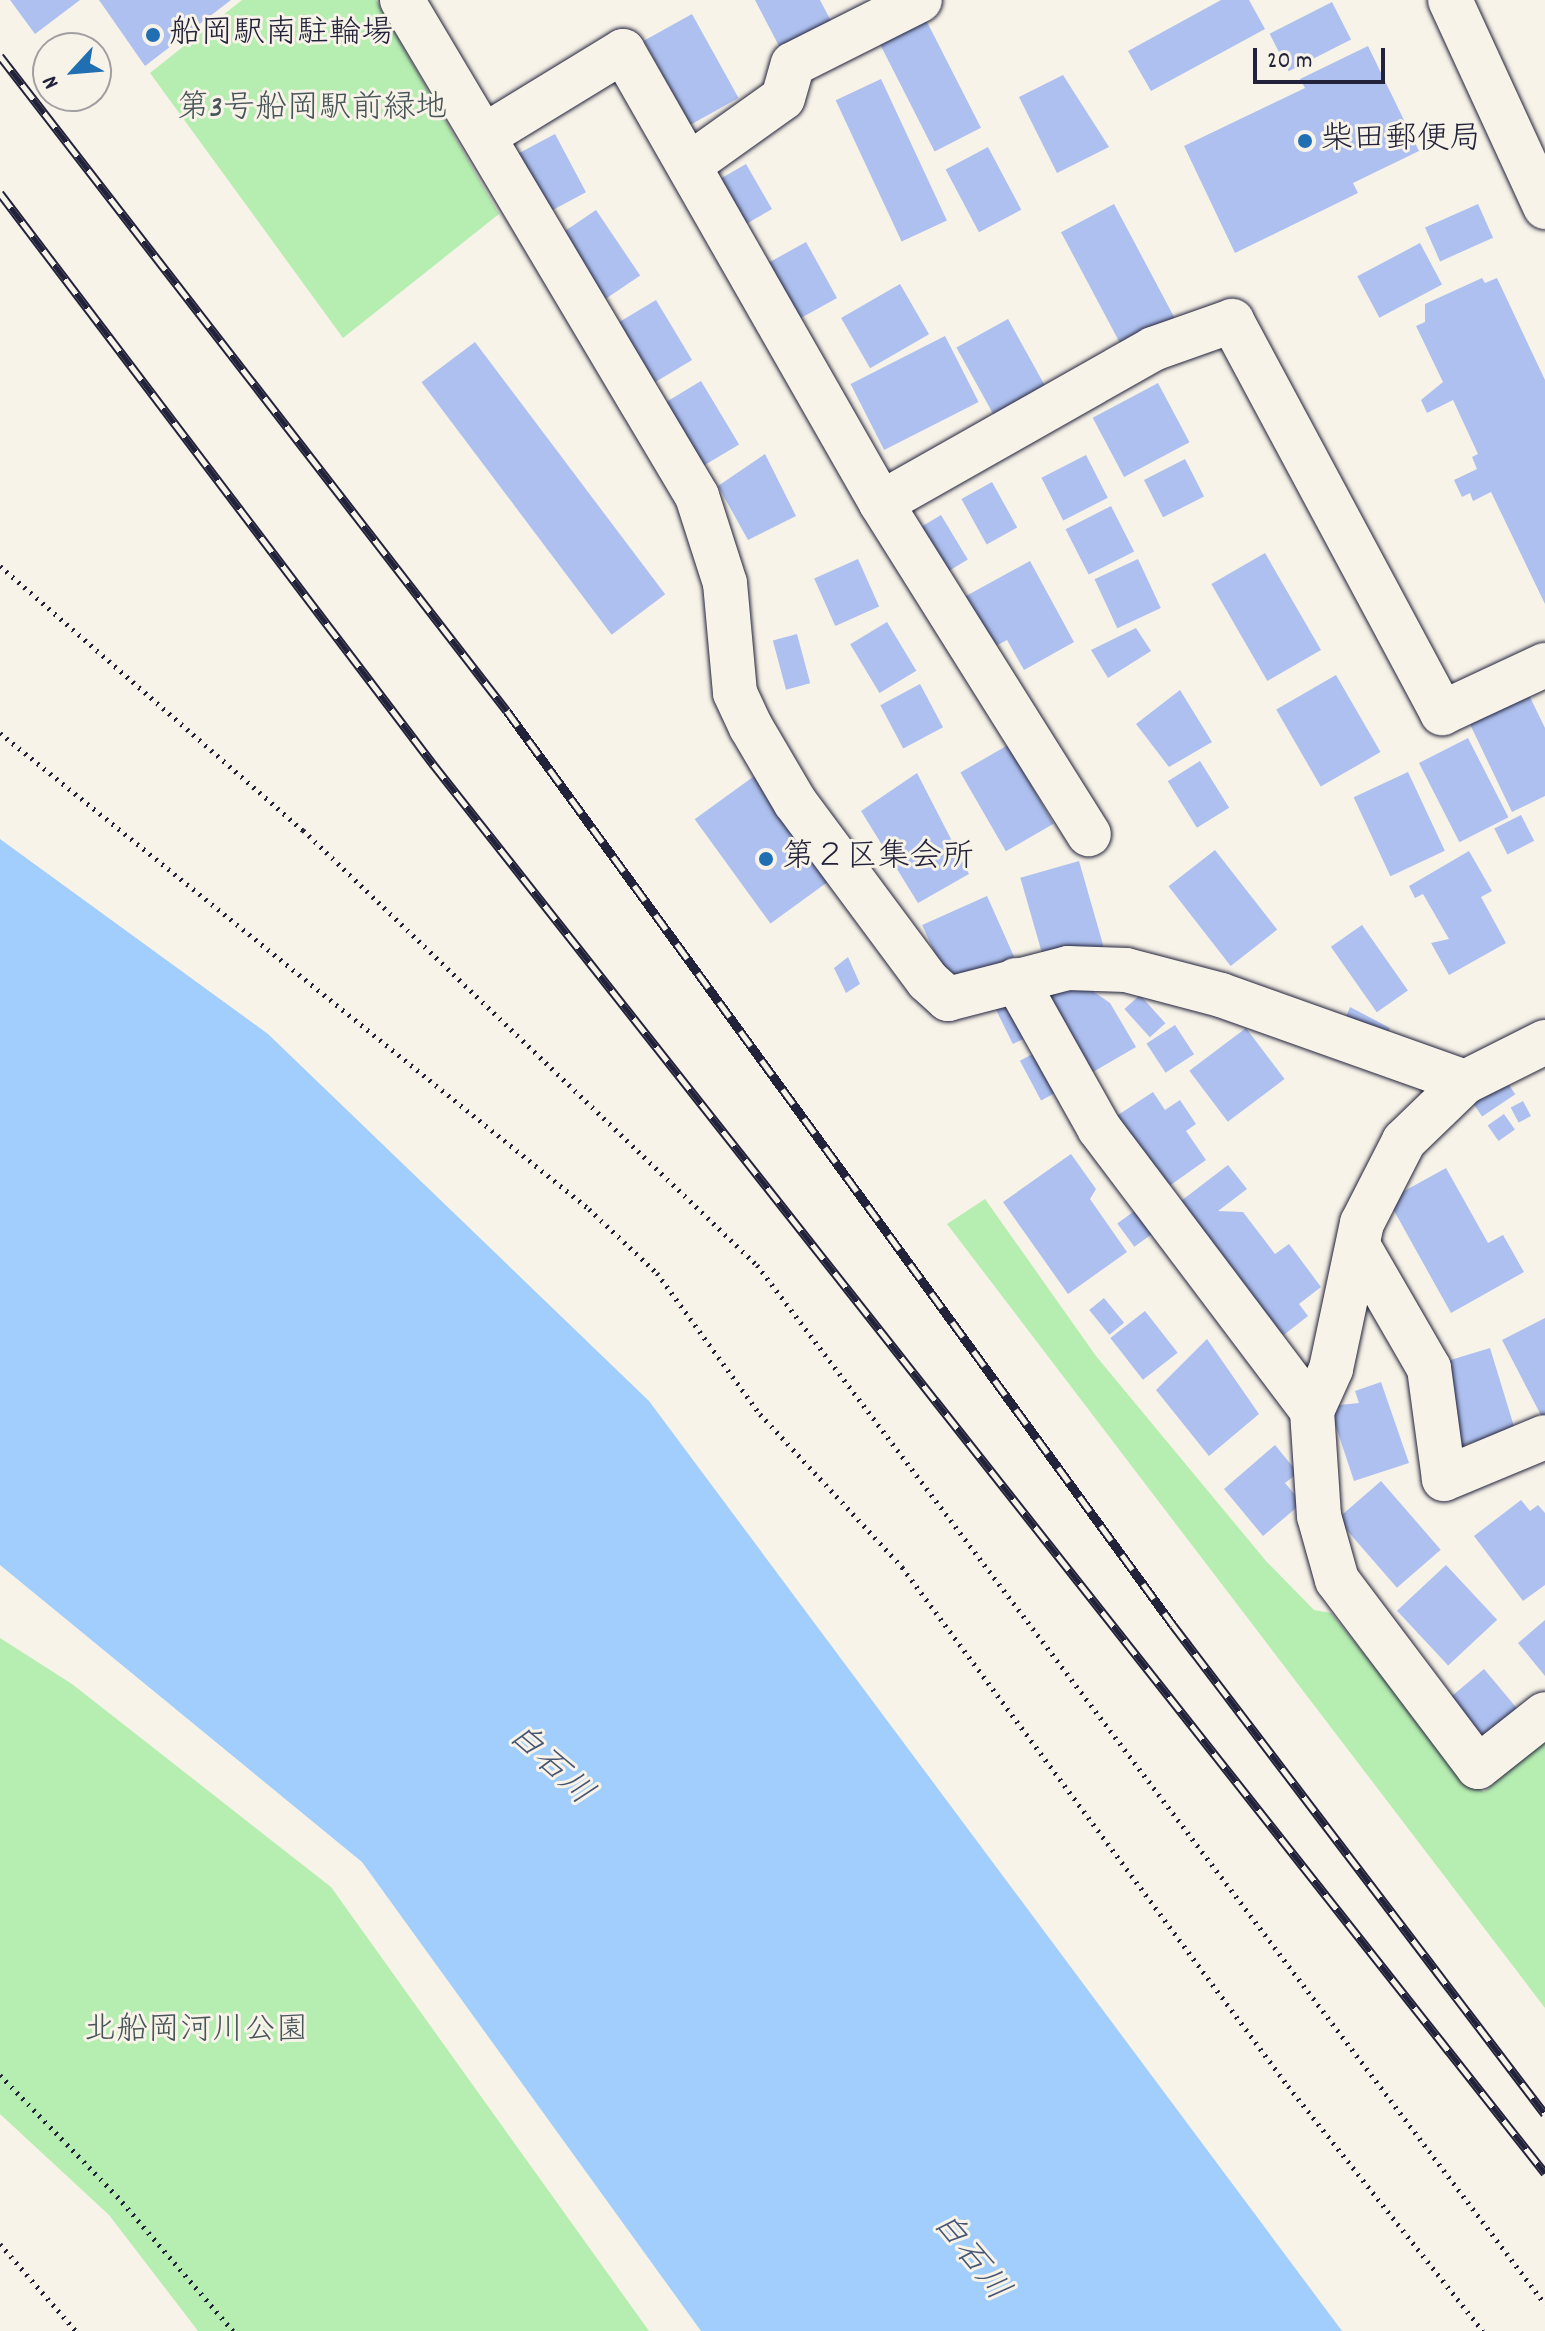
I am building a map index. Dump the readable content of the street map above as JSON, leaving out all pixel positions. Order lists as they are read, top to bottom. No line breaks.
{"water":["白石川"],"parks":["第3号船岡駅前緑地","北船岡河川公園"],"places":["船岡駅南駐輪場","柴田郵便局","第２区集会所"],"scale_bar":"20 m","north":"bottom left"}
